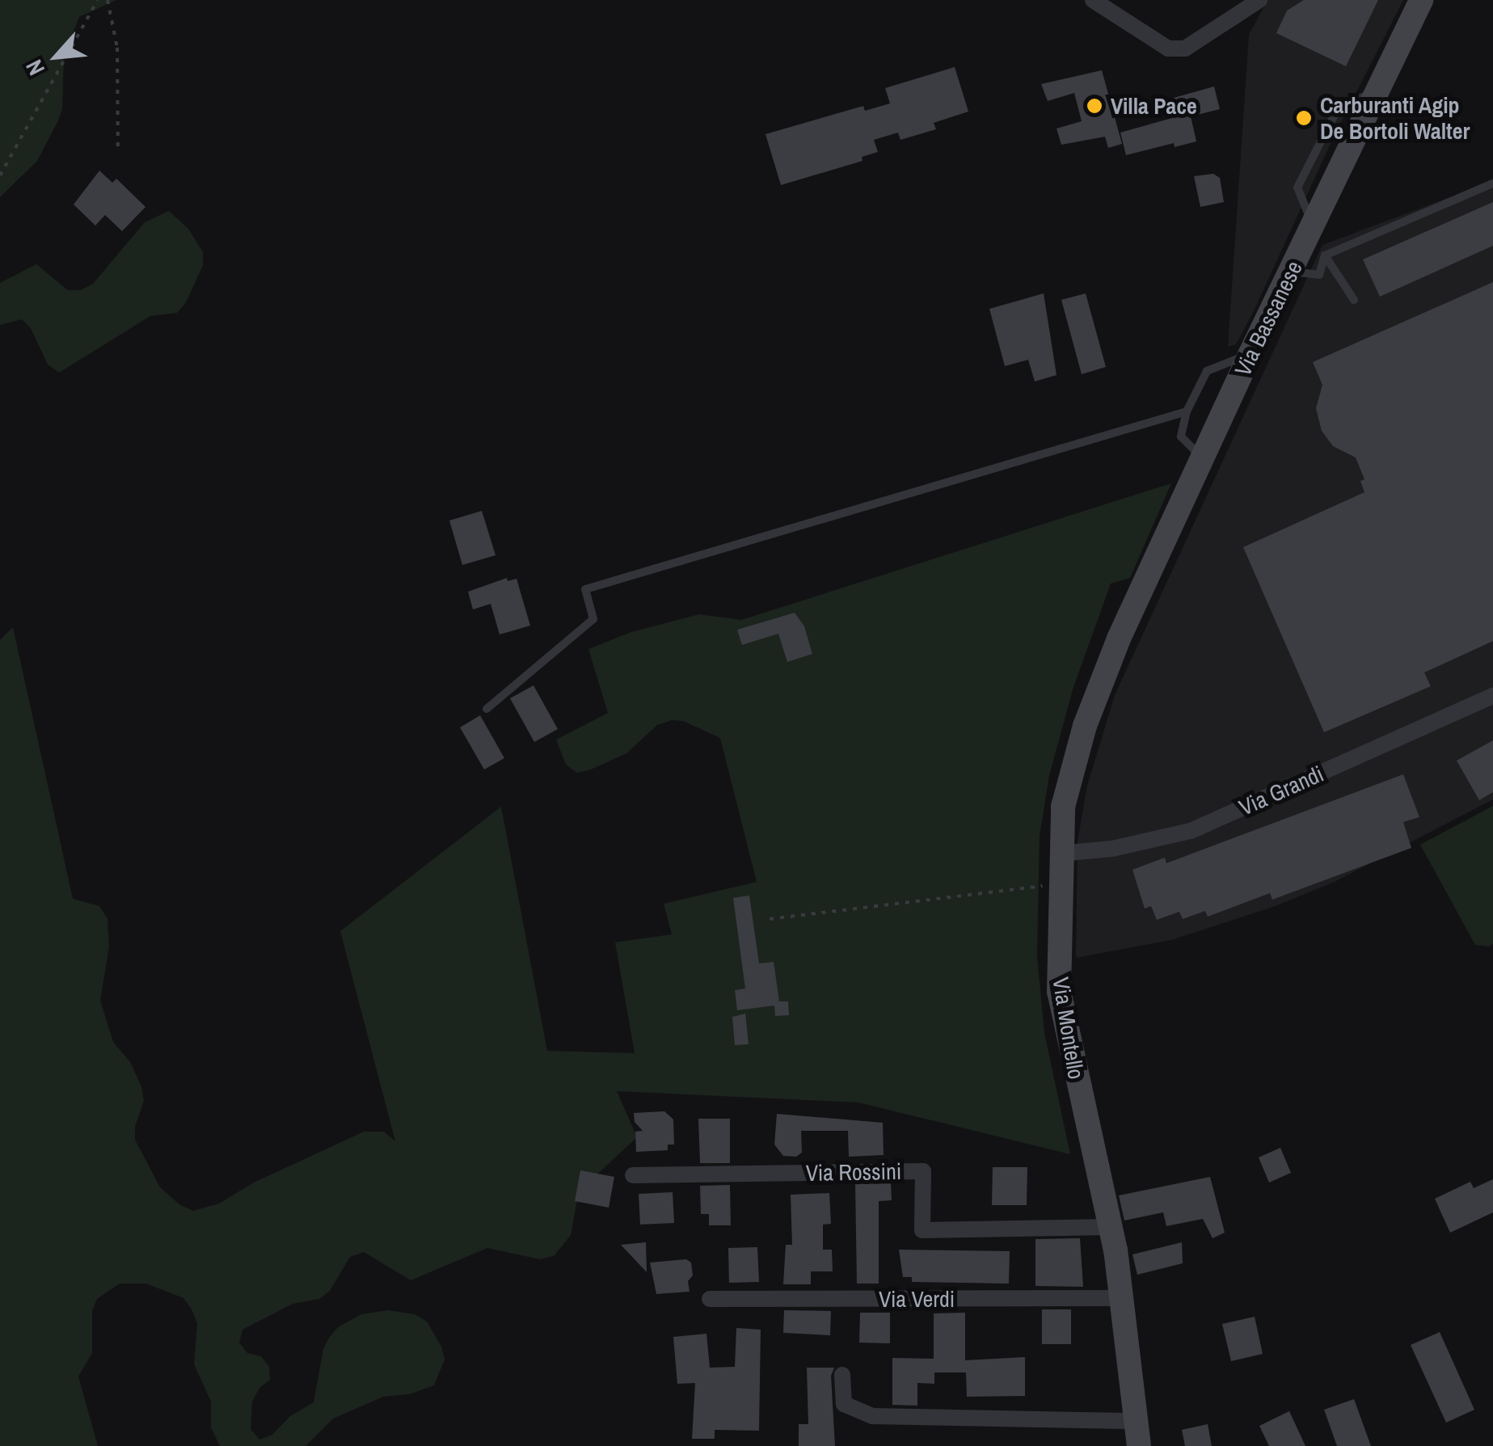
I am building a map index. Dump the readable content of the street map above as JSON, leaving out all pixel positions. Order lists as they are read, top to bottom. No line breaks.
{"streets":{"main road":["Via Bassanese","Via Montello"],"street":["Via Grandi","Via Rossini","Via Verdi"]},"crossings":[["Via Bassanese","Via Montello"],["Via Grandi","Via Montello"],["Via Montello","Via Rossini"],["Via Montello","Via Verdi"]],"places":["Villa Pace","Carburanti Agip De Bortoli Walter"],"north":"bottom left"}
